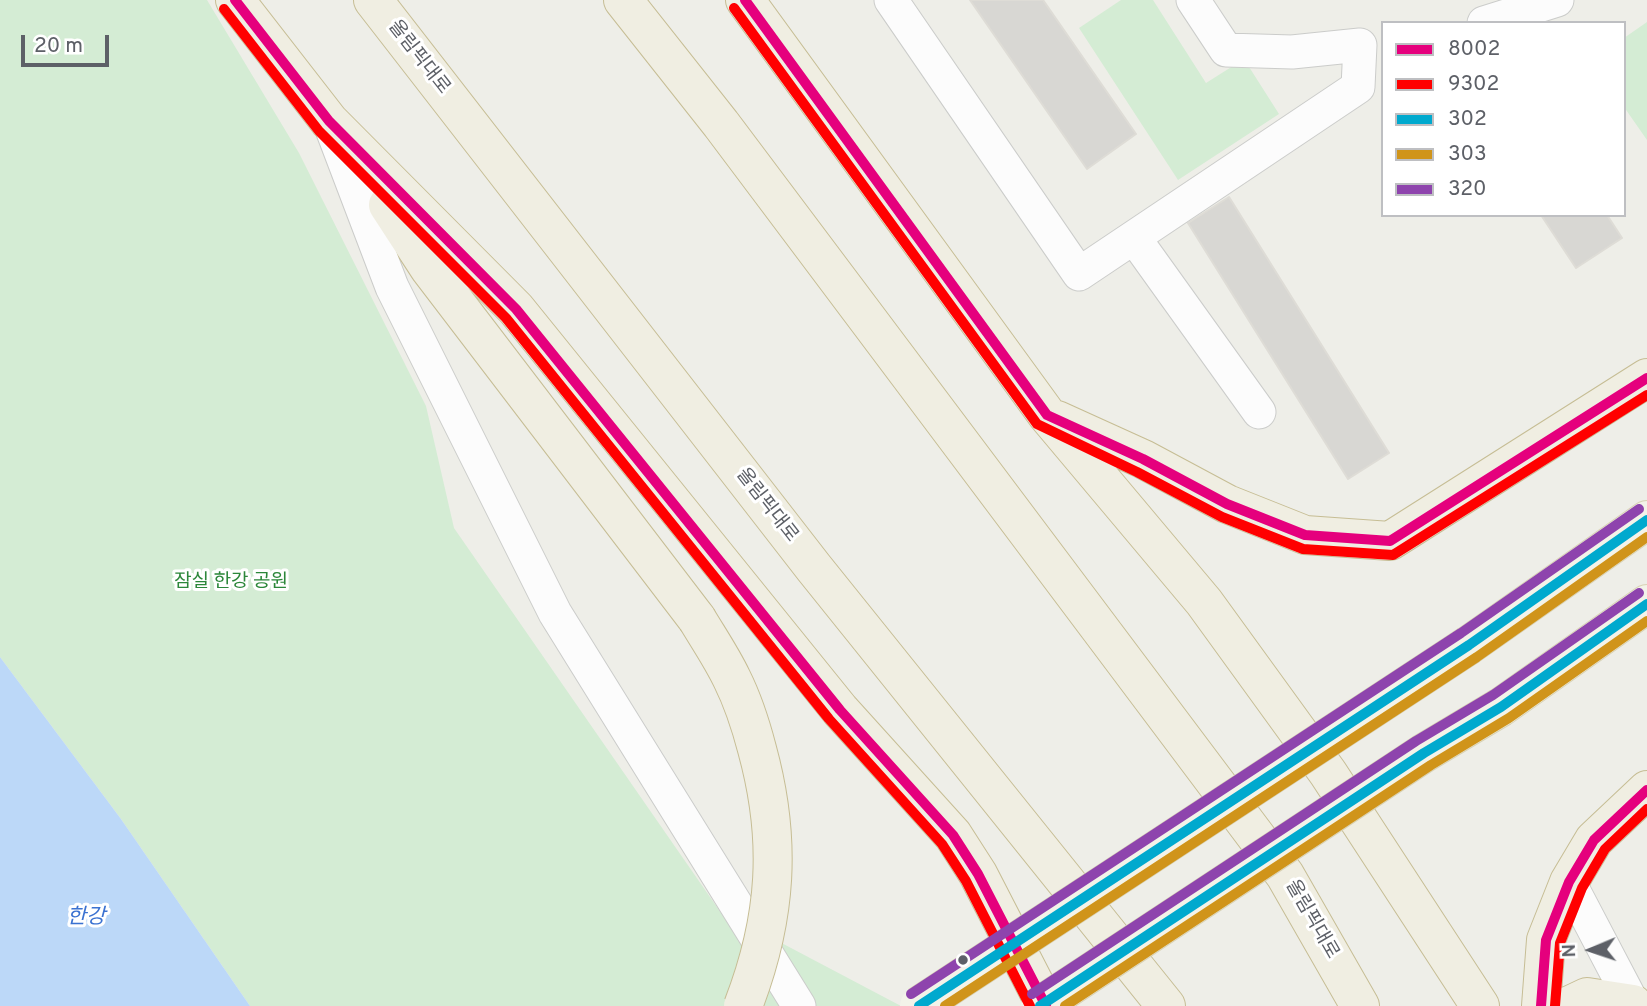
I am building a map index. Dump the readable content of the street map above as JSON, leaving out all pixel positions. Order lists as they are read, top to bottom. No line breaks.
{"streets":{"highway":["올림픽대로"]},"water":["한강"],"parks":["잠실 한강 공원"],"lines":["transit line 8002","transit line 9302","transit line 320","transit line 302","transit line 303"],"legend":["8002","9302","302","303","320"],"scale_bar":"20 m","north":"left"}
